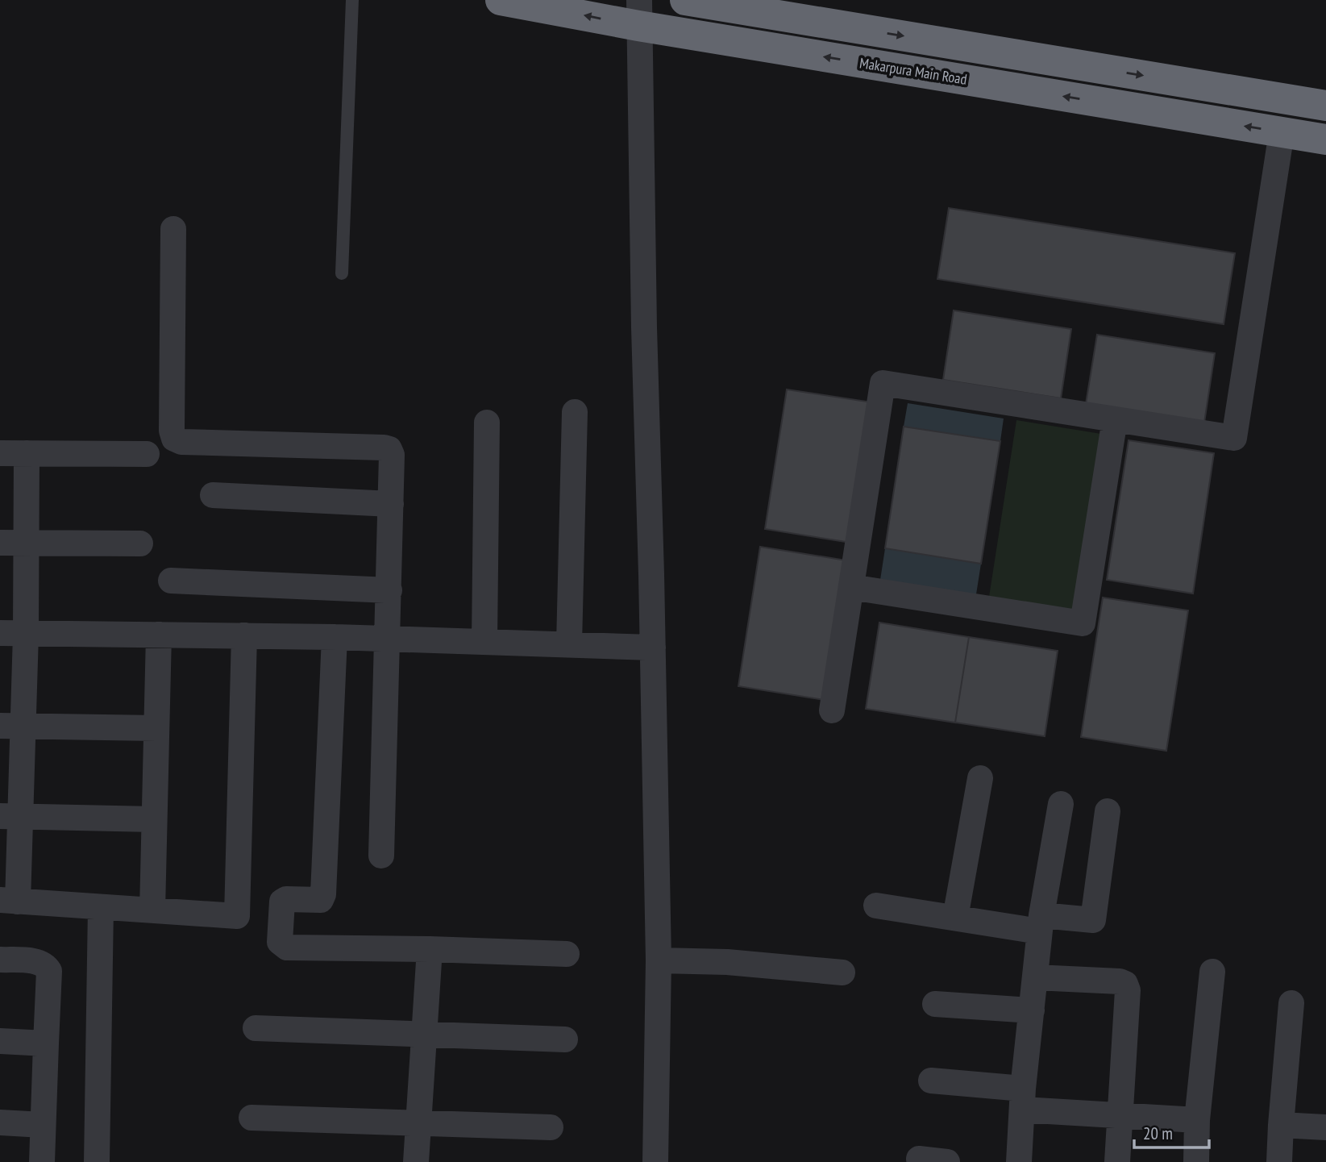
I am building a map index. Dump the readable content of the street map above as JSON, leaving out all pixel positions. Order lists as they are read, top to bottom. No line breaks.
{"streets":{"highway":["Makarpura Main Road"]},"scale_bar":"20 m"}
